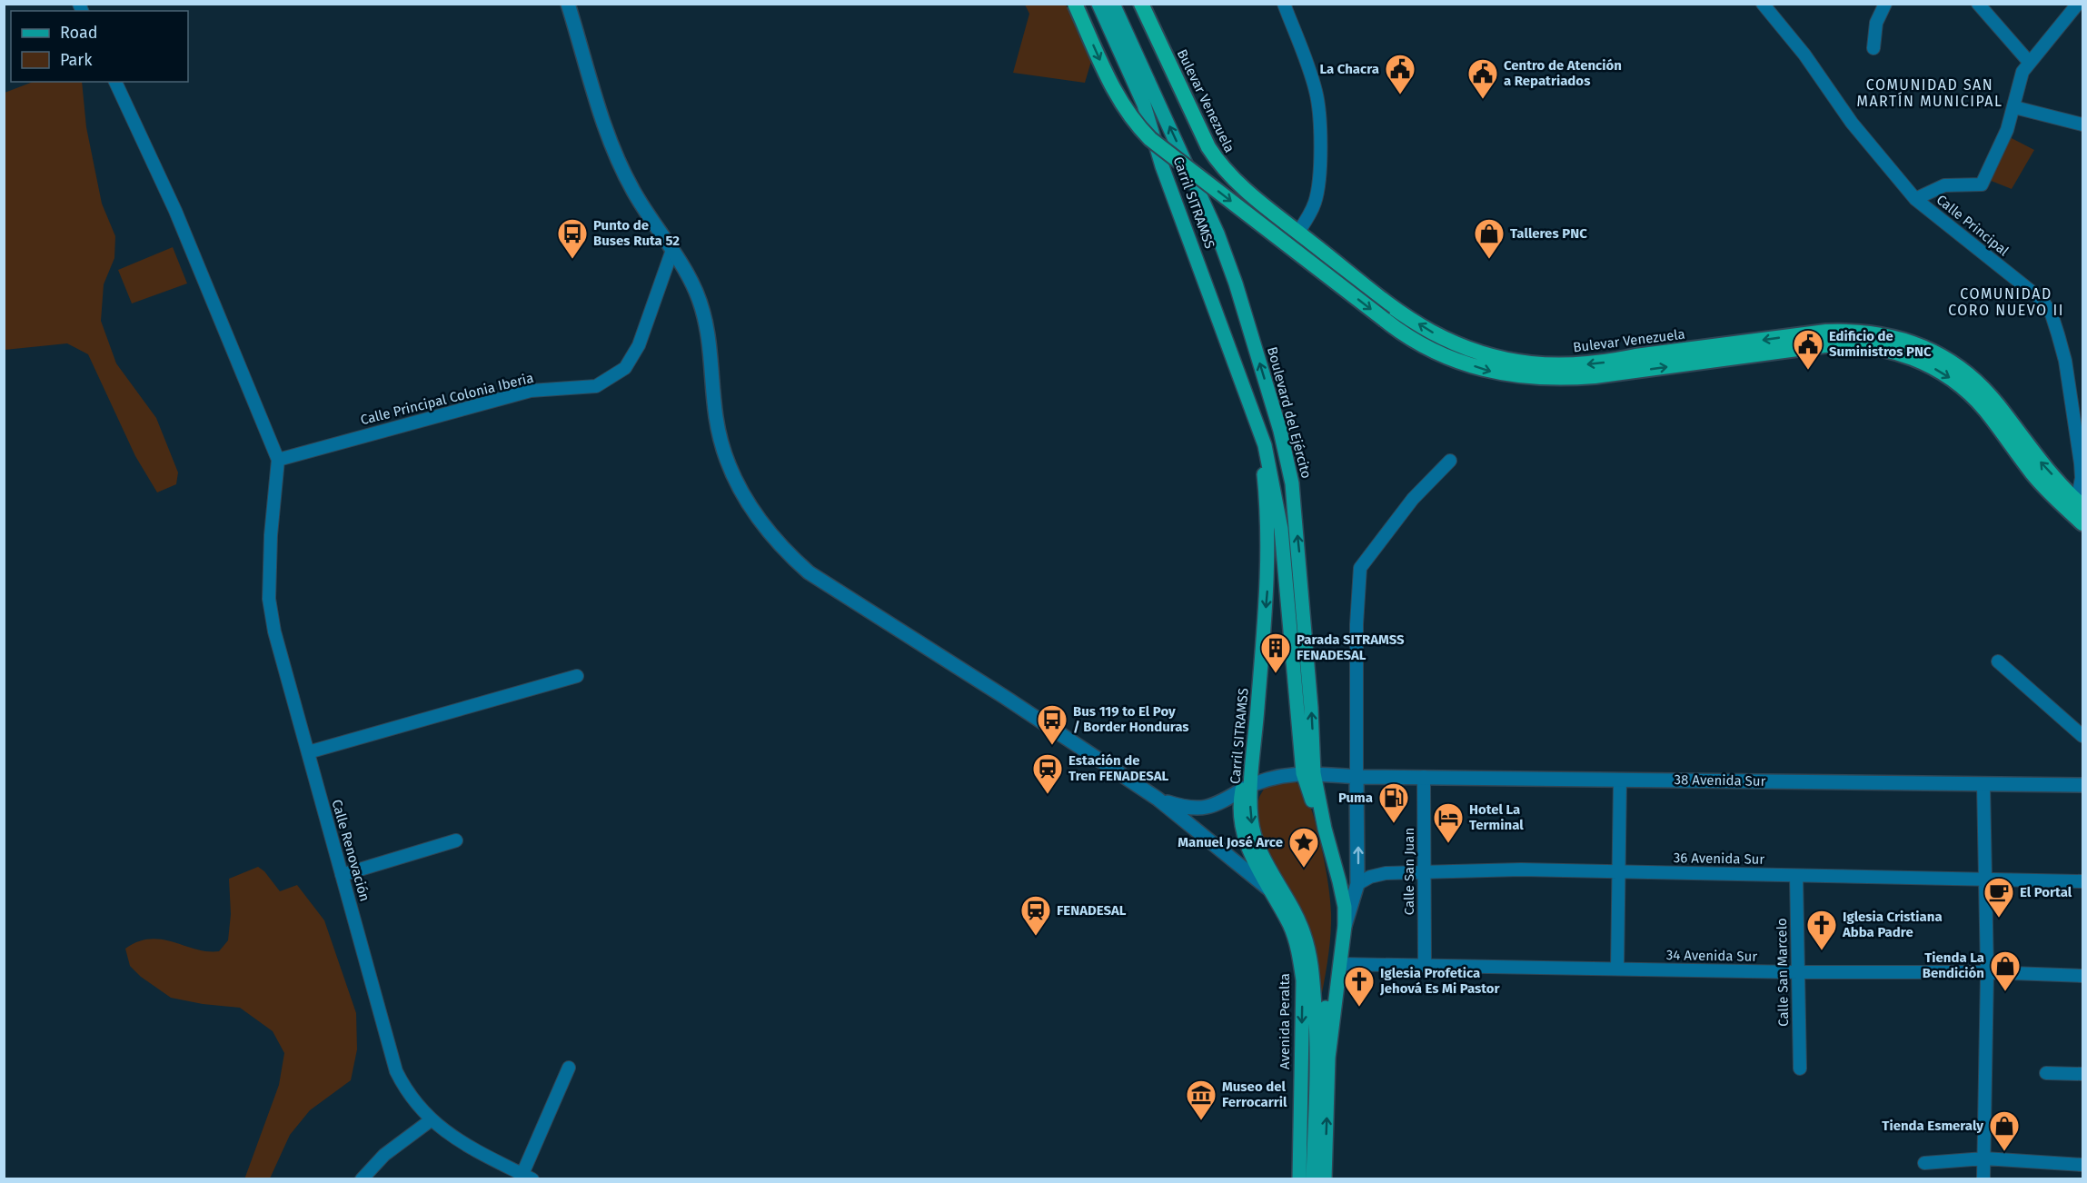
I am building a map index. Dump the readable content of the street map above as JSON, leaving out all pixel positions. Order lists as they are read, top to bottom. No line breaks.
{"streets":{"highway":["Bulevar Venezuela"],"main road":["Carril SITRAMSS","Boulevard del Ejército","Avenida Peralta"],"street":["Calle Principal","Calle Principal Colonia Iberia","38 Avenida Sur","Calle Renovación","36 Avenida Sur","Calle San Juan","34 Avenida Sur","Calle San Marcelo"]},"crossings":[["Bulevar Venezuela","Calle Principal"],["Carril SITRAMSS","Boulevard del Ejército"],["Carril SITRAMSS","Avenida Peralta"],["Calle Principal Colonia Iberia","Calle Renovación"],["38 Avenida Sur","Calle San Juan"],["36 Avenida Sur","Calle San Juan"],["36 Avenida Sur","Calle San Marcelo"],["Calle San Juan","34 Avenida Sur"],["34 Avenida Sur","Calle San Marcelo"]],"one_way":["Boulevard del Ejército"],"districts":["COMUNIDAD SAN MARTÍN MUNICIPAL","COMUNIDAD CORO NUEVO II"],"places":{"public building":["La Chacra","Centro de Atención a Repatriados","Edificio de Suministros PNC"],"bus stop":["Punto de Buses Ruta 52","Bus 119 to El Poy / Border Honduras"],"shop":["Talleres PNC","Tienda La Bendición","Tienda Esmeraly"],"building":["Parada SITRAMSS FENADESAL"],"station":["Estación de Tren FENADESAL","FENADESAL"],"fuel station":["Puma"],"hotel":["Hotel La Terminal"],"place":["Manuel José Arce"],"cafe":["El Portal"],"church":["Iglesia Cristiana Abba Padre","Iglesia Profetica Jehová Es Mi Pastor"],"museum":["Museo del Ferrocarril"]},"legend":["Road","Park"]}
